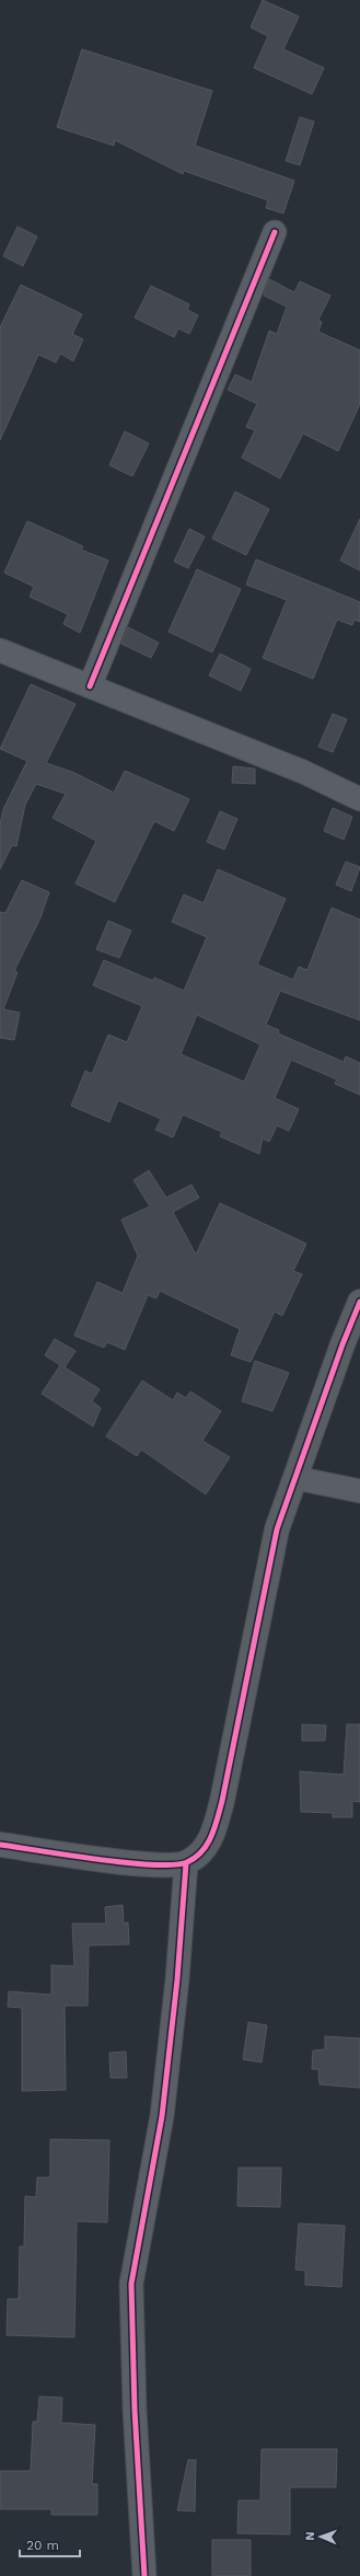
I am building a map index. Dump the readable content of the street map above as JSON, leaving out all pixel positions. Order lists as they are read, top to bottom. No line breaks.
{"scale_bar":"20 m","north":"left"}
